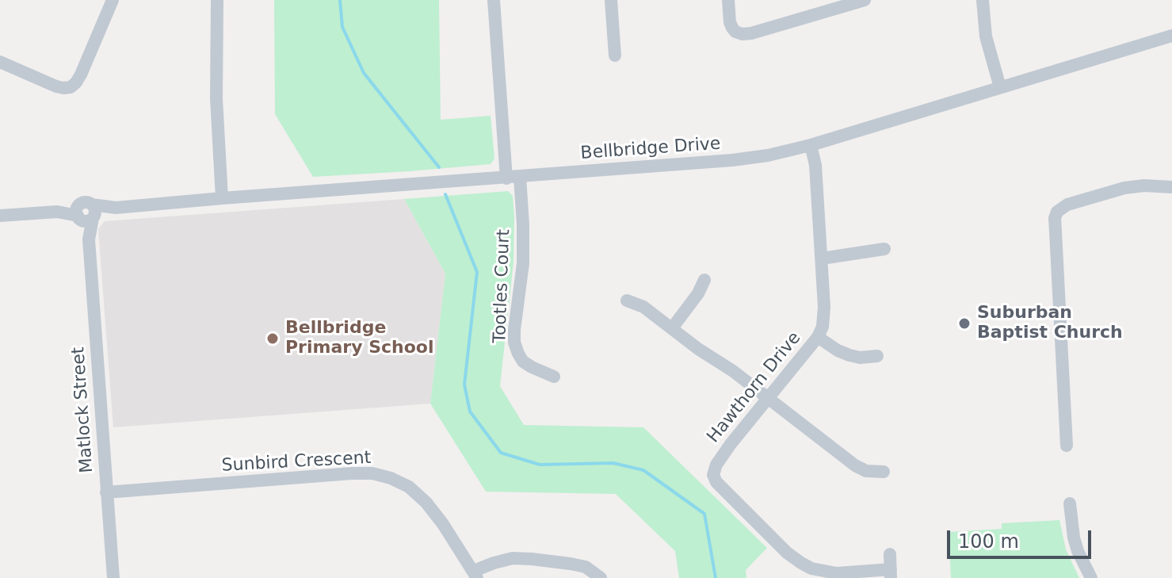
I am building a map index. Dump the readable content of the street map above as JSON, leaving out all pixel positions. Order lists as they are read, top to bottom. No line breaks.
{"streets":{"street":["Bellbridge Drive","Tootles Court","Hawthorn Drive","Matlock Street","Sunbird Crescent"]},"crossings":[["Bellbridge Drive","Tootles Court"],["Bellbridge Drive","Hawthorn Drive"],["Bellbridge Drive","Matlock Street"],["Matlock Street","Sunbird Crescent"]],"places":["Suburban Baptist Church","Bellbridge Primary School"],"scale_bar":"100 m"}
